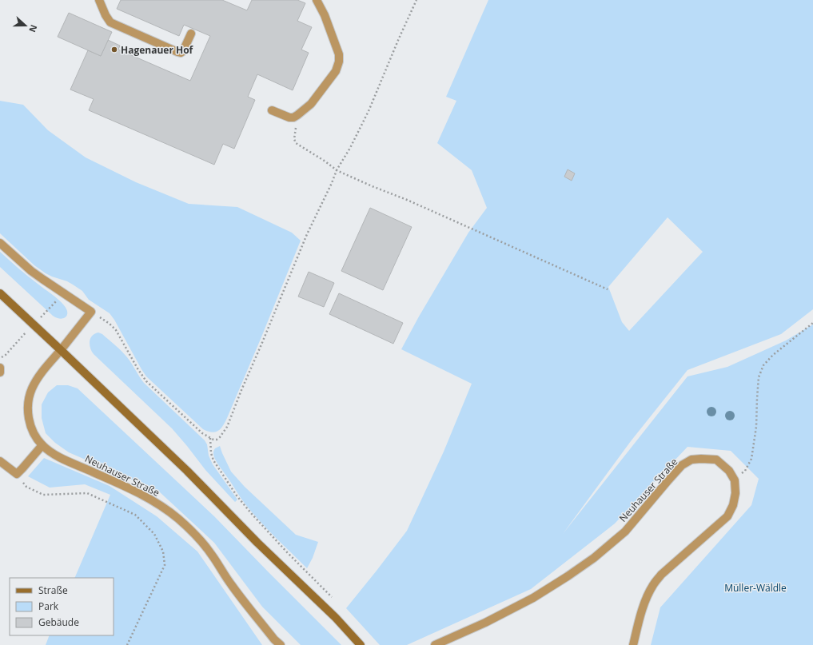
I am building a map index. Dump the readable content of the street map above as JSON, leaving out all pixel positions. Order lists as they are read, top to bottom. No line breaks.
{"streets":{"street":["Neuhauser Straße"]},"parks":["Müller-Wäldle"],"places":["Hagenauer Hof"],"legend":["Straße","Park","Gebäude"],"north":"right"}
